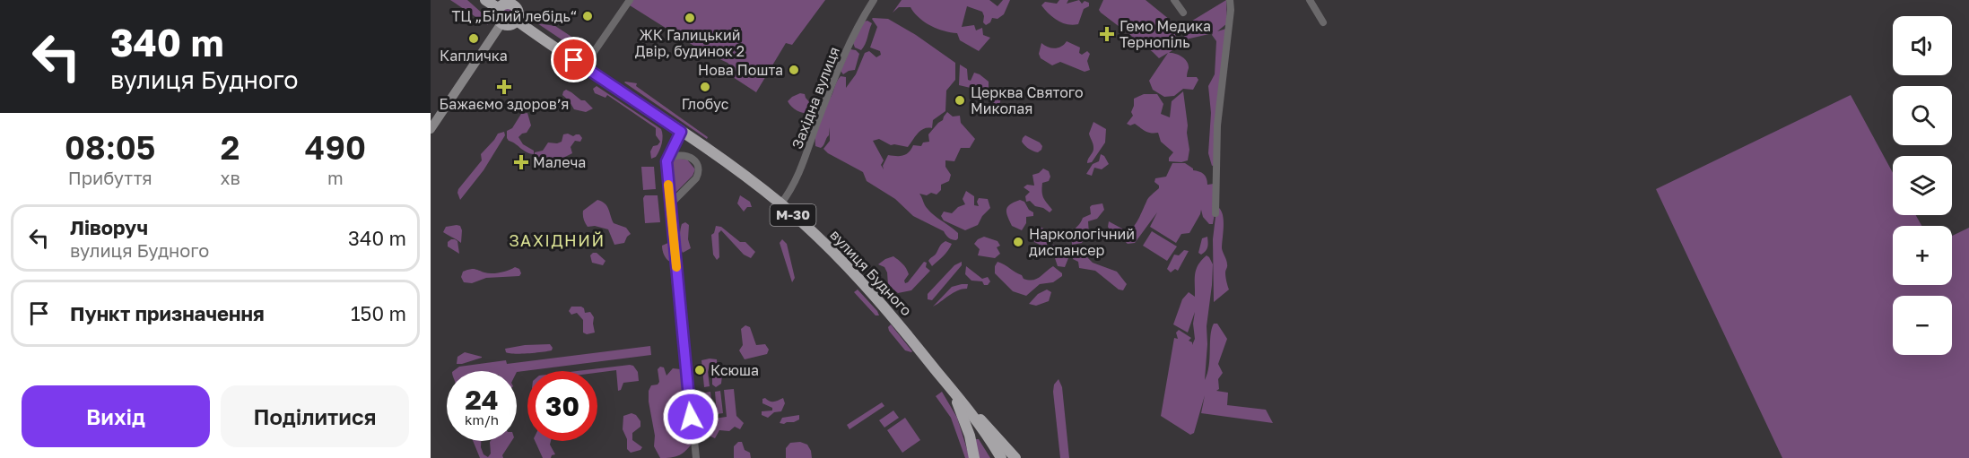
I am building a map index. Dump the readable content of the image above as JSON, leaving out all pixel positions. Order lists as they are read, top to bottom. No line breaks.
{"streets":{"highway":["М-30","вулиця Будного"],"street":["Західна вулиця"]},"crossings":[["Західна вулиця","вулиця Будного"],["М-30","вулиця Будного"]],"districts":["ЗАХІДНИЙ"],"places":{"other":["ТЦ „Білий лебідь“","ЖК Галицький Двір, будинок 2","Капличка","Нова Пошта","Глобус","Церква Святого Миколая","Наркологічний диспансер","Ксюша"],"health":["Гемо Медика Тернопіль","Бажаємо здоровʼя","Малеча"]},"page":{"turn":["340 m","вулиця Будного"],"map_buttons":["+","−"],"eta":["08:05","Прибуття","2","хв","490","m"],"list":[{"name":"Ліворуч","note":"вулиця Будного","value":"340 m"},{"name":"Пункт призначення","value":"150 m"}],"speed":"24 km/h","limit":"30","buttons":["Вихід","Поділитися"]}}
